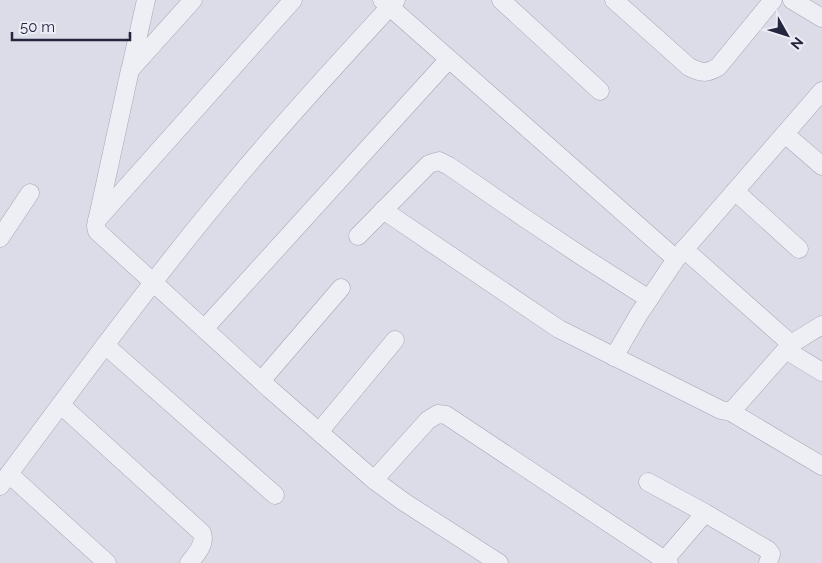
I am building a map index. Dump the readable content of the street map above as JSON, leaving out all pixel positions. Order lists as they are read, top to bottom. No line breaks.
{"scale_bar":"50 m","north":"bottom right"}
